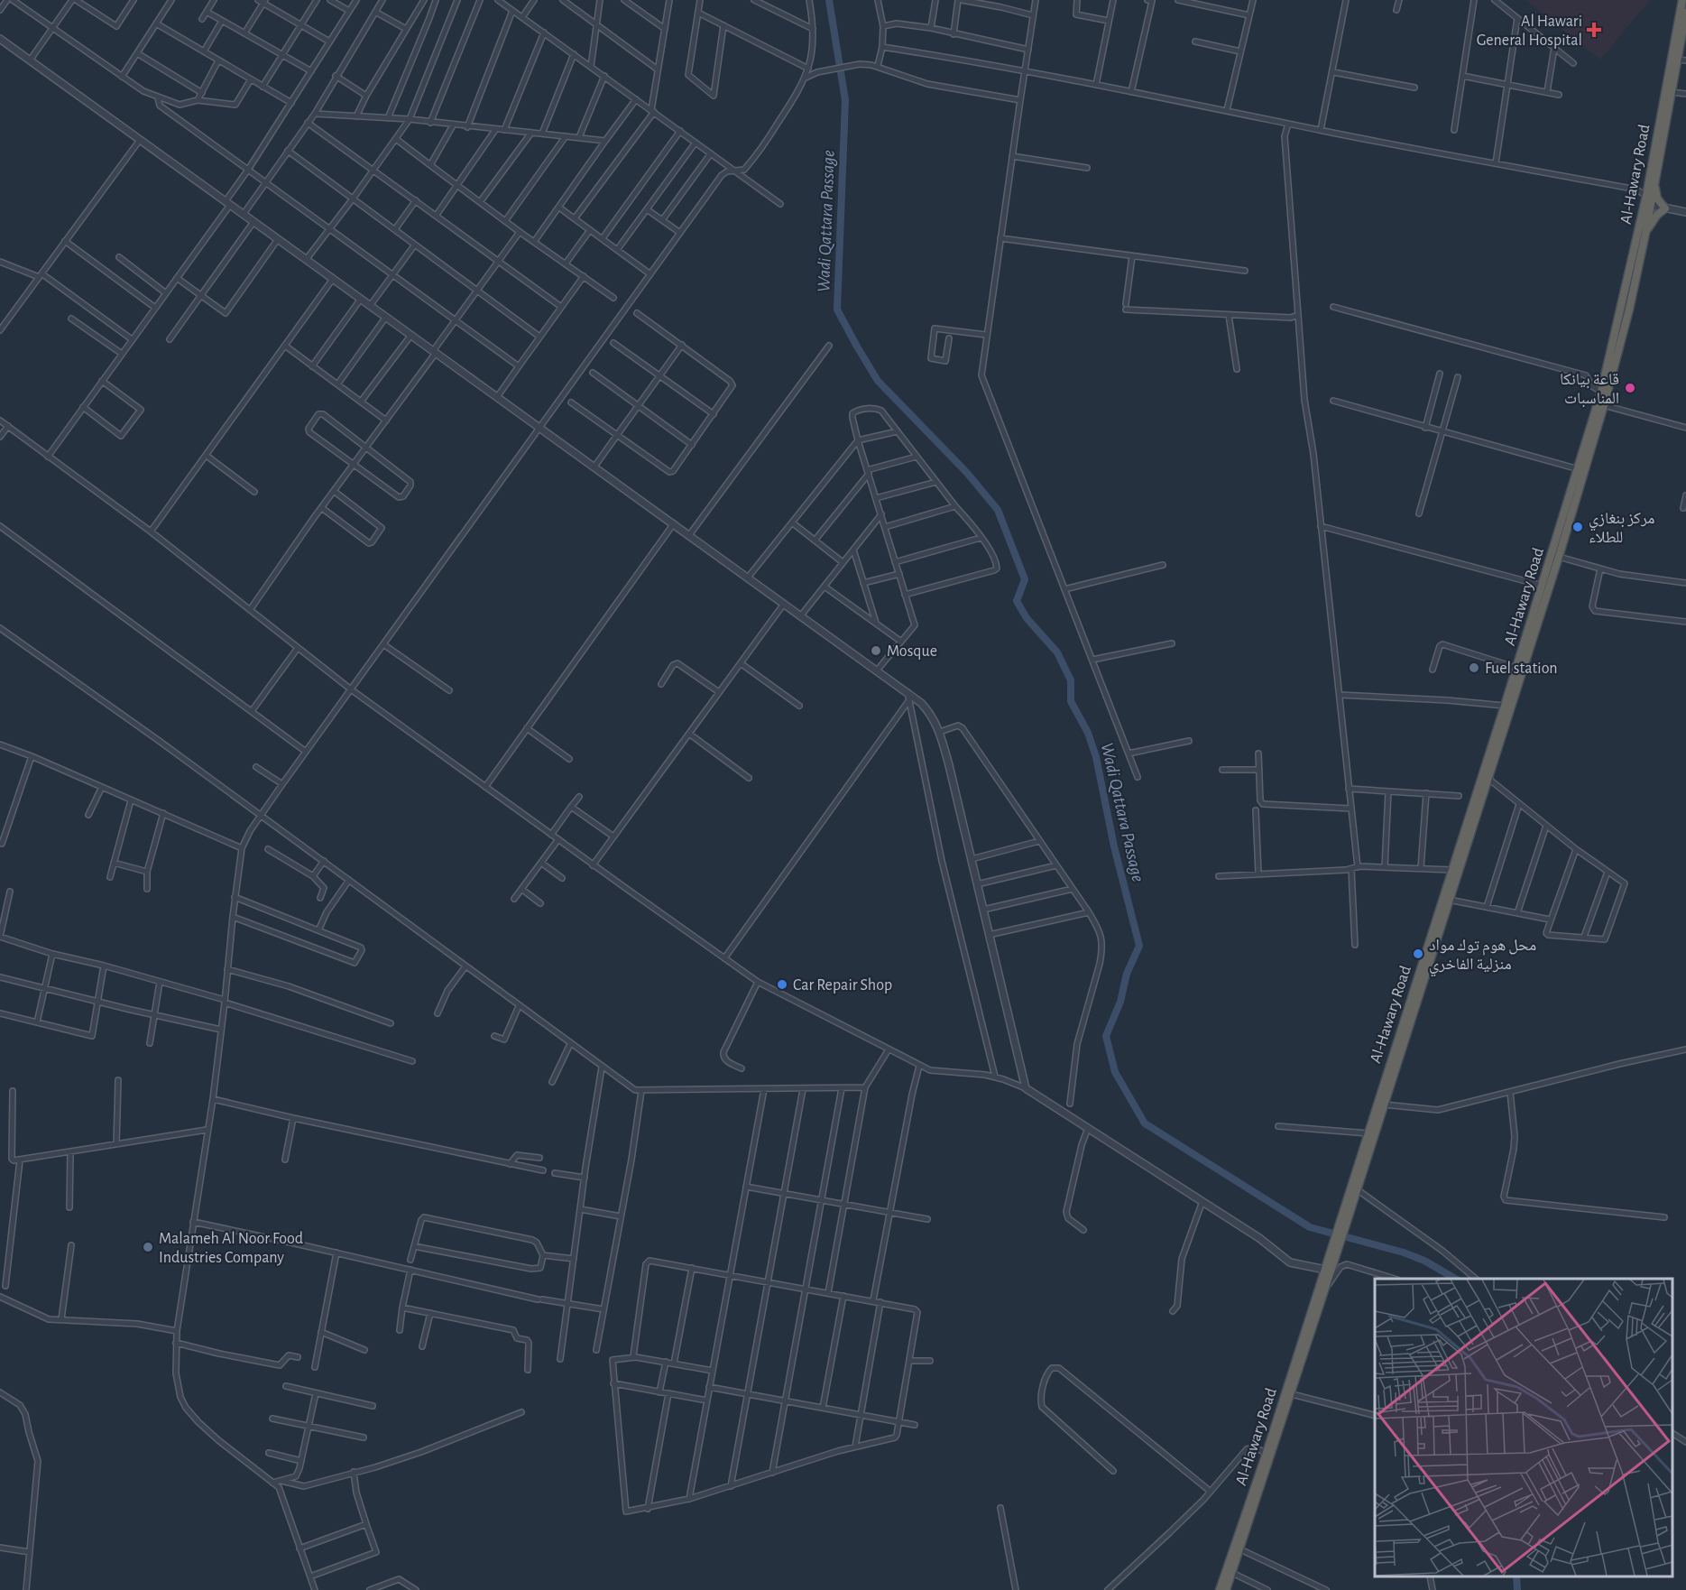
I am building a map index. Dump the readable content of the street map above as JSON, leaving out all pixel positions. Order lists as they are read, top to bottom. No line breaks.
{"streets":{"highway":["Al-Hawary Road"]},"water":["Wadi Qattara Passage"],"places":{"health":["Al Hawari General Hospital"],"other":["قاعة بيانكا المناسبات","مركز بنغازي للطلاء","Mosque","Fuel station","محل هوم توك مواد منزلية الفاخري","Car Repair Shop","Malameh Al Noor Food Industries Company"]}}
